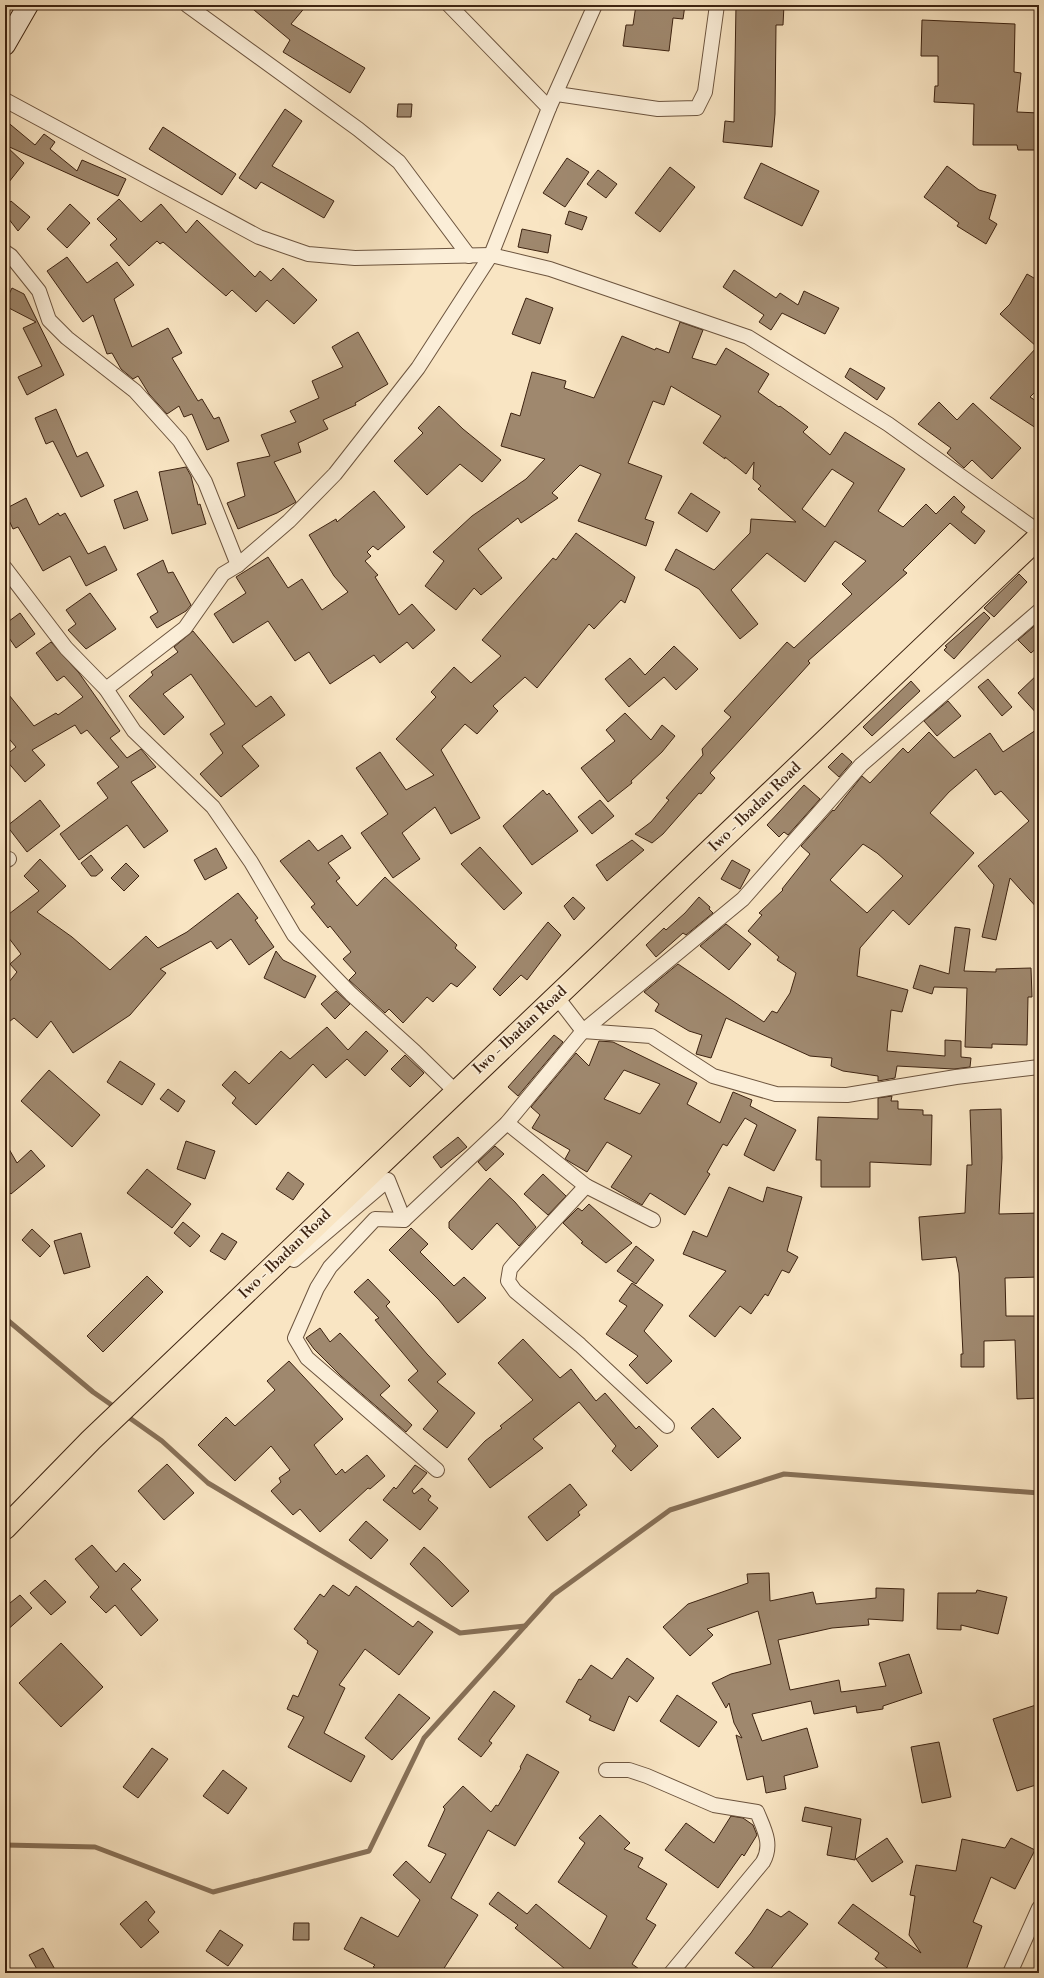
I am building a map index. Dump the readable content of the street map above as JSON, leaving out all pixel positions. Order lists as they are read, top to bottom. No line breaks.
{"streets":{"main road":["Iwo - Ibadan Road"]}}
